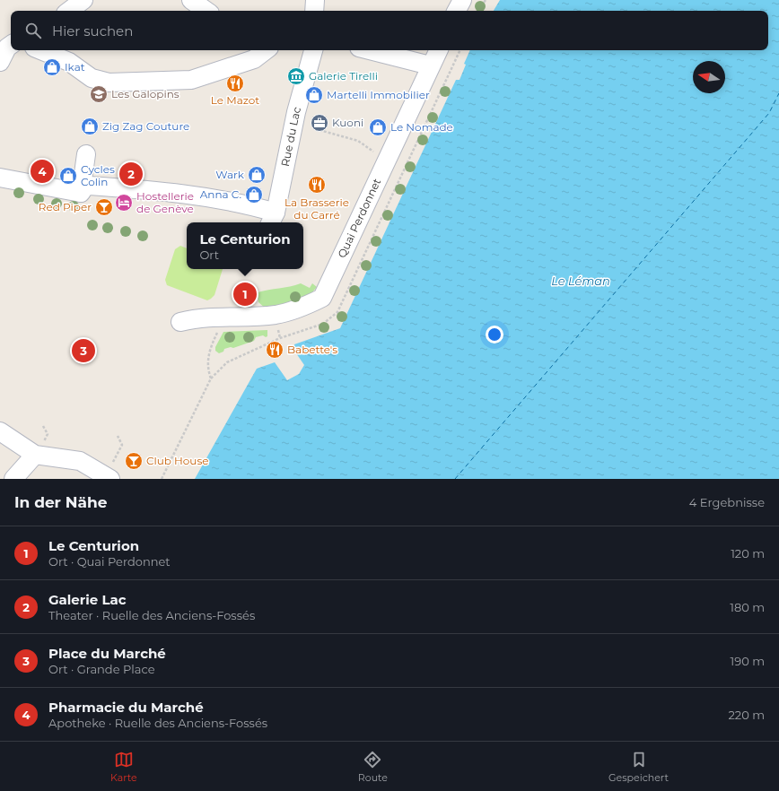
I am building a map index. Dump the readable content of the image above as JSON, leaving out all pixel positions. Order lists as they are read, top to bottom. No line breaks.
{"streets":{"street":["Rue du Lac","Quai Perdonnet"]},"water":["Le Léman"],"places":{"shop":["Ikat","Martelli Immobilier","Zig Zag Couture","Le Nomade","Wark","Cycles Colin","Anna C."],"museum":["Galerie Tirelli"],"restaurant":["Le Mazot","La Brasserie du Carré","Babette's"],"school or university":["Les Galopins"],"office":["Kuoni"],"hotel":["Hostellerie de Genève"],"bar":["Red Piper","Club House"]},"north":"left","page":{"search":"Hier suchen","pins":["4","2","1","3"],"popup":["Le Centurion","Ort"],"heading":["In der Nähe","4 Ergebnisse"],"list":[{"mark":"1","name":"Le Centurion","note":"Ort · Quai Perdonnet","value":"120 m"},{"mark":"2","name":"Galerie Lac","note":"Theater · Ruelle des Anciens-Fossés","value":"180 m"},{"mark":"3","name":"Place du Marché","note":"Ort · Grande Place","value":"190 m"},{"mark":"4","name":"Pharmacie du Marché","note":"Apotheke · Ruelle des Anciens-Fossés","value":"220 m"}],"nav":["Karte","Route","Gespeichert"]}}
